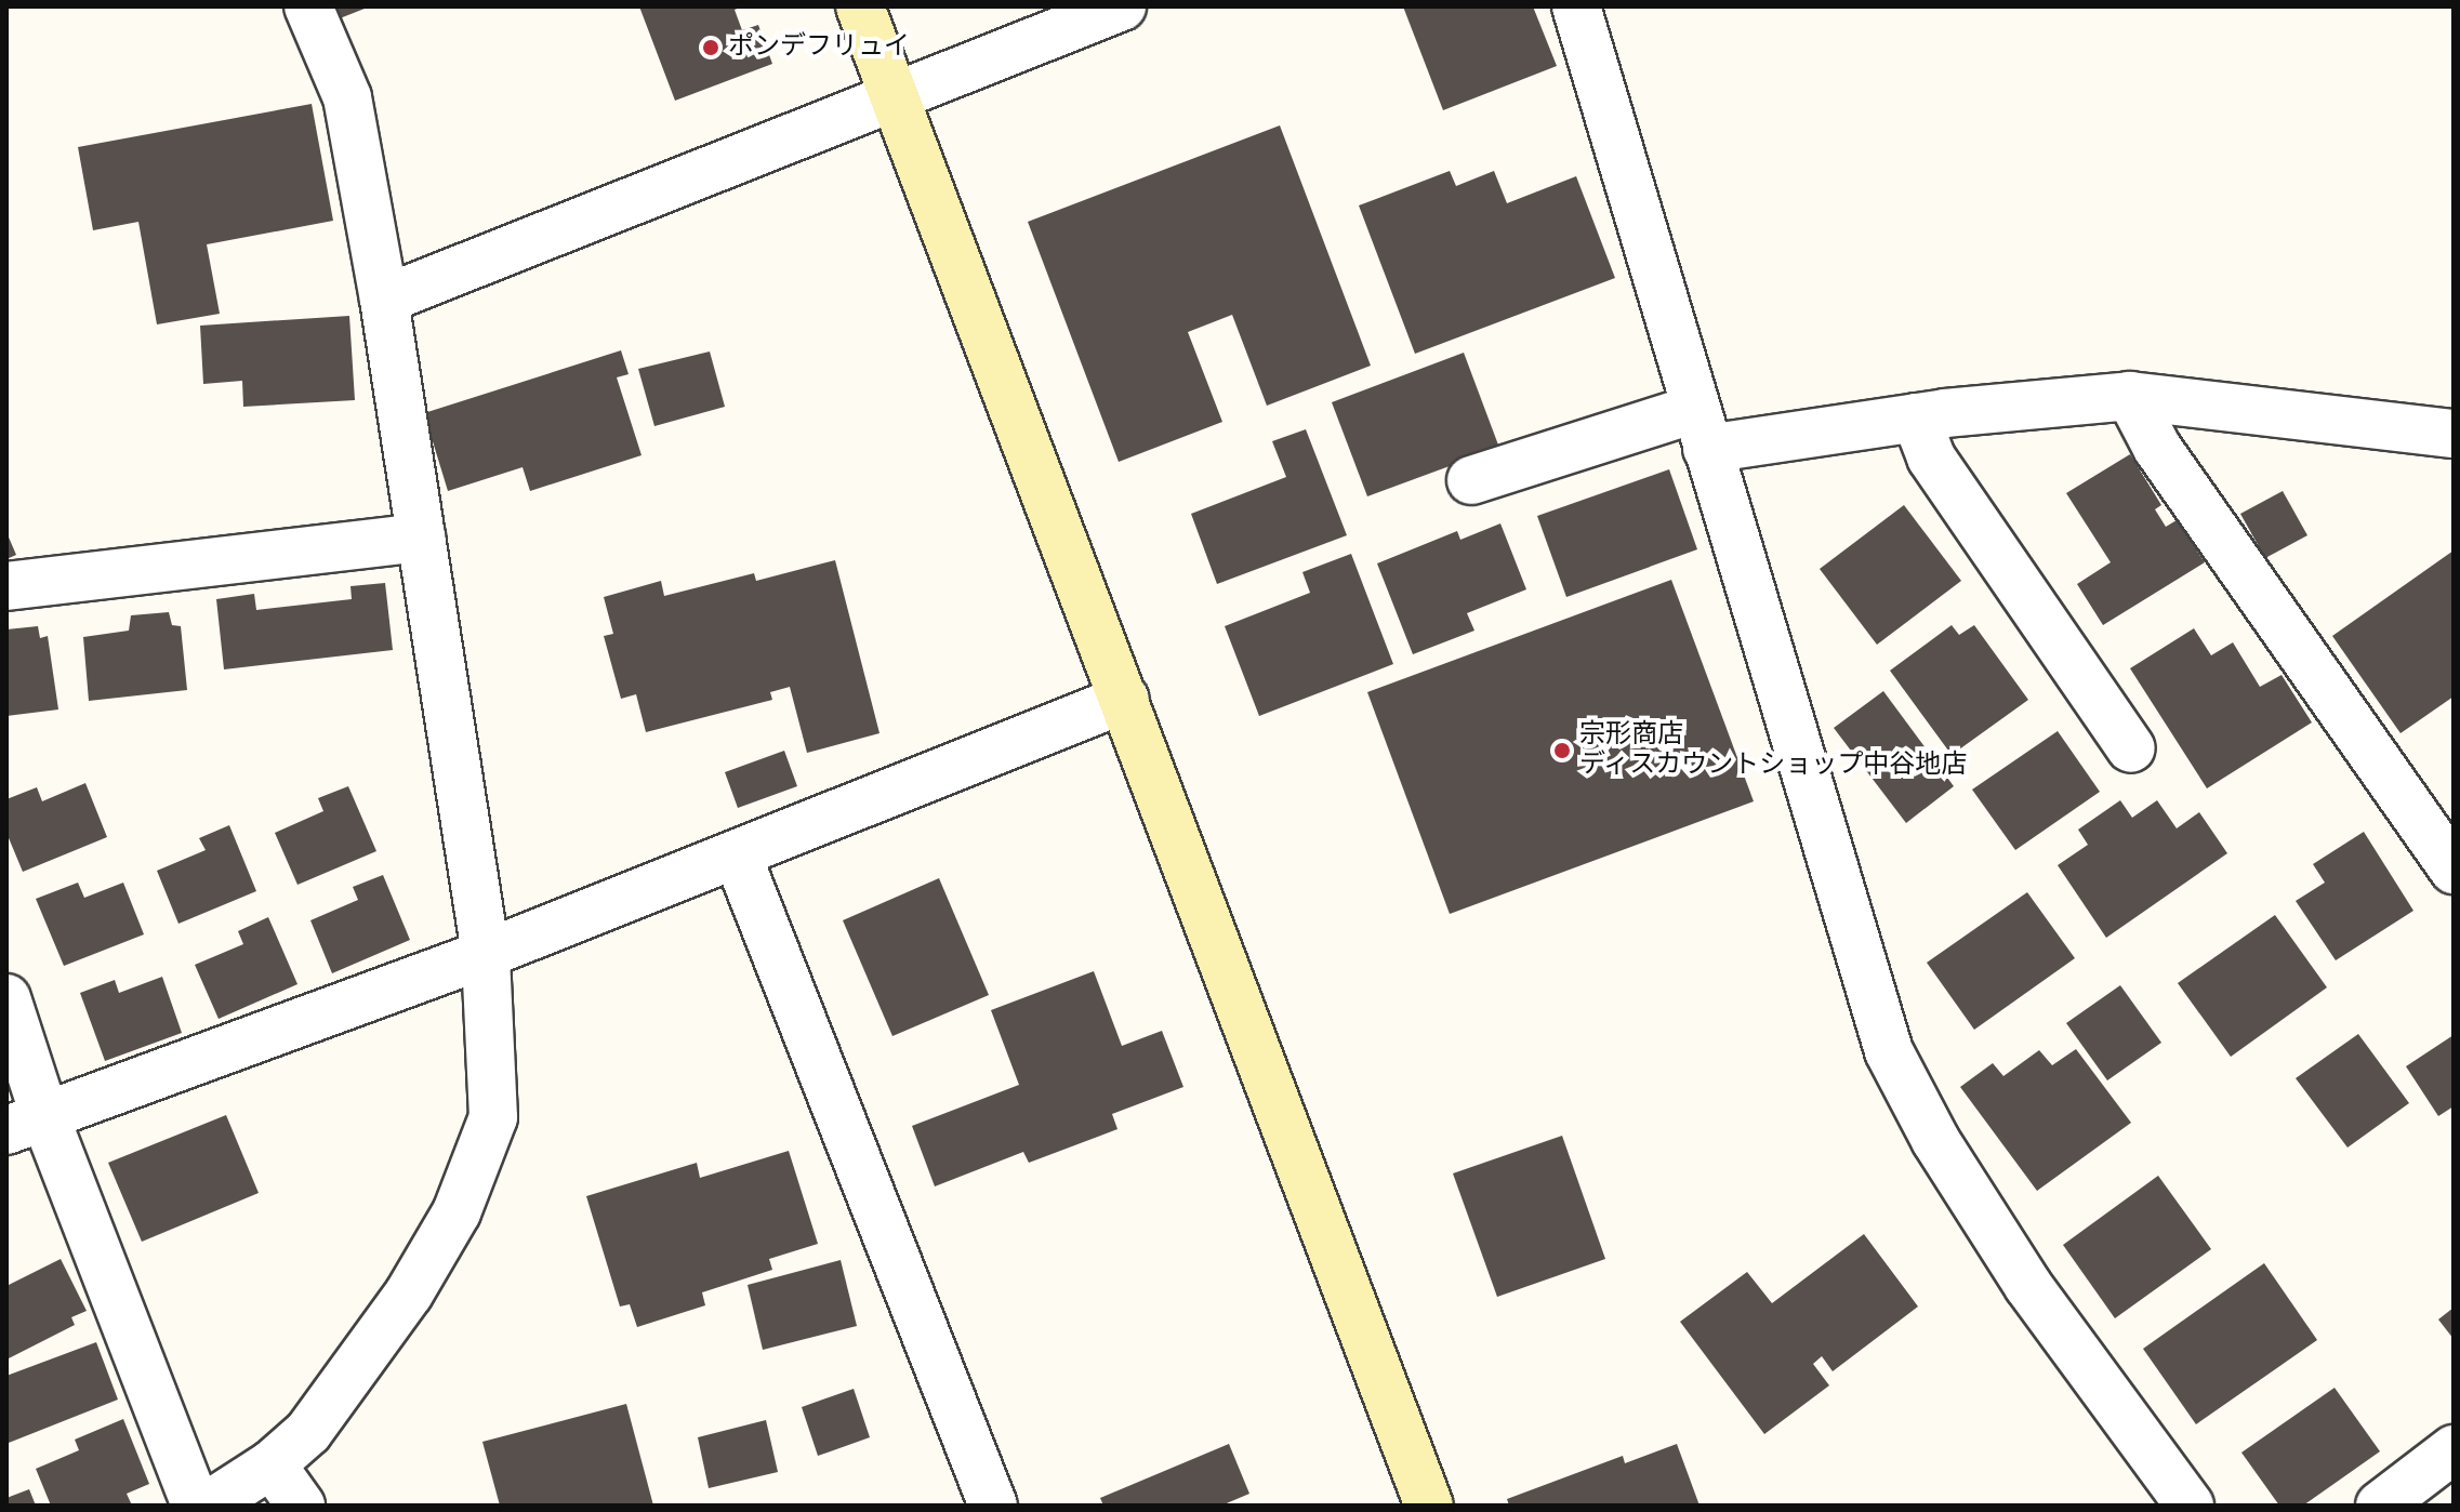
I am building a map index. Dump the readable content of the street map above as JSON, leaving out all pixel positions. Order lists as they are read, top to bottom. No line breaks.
{"places":["ポンデフリュイ","宗形商店 ディスカウントショップ中谷地店"]}
